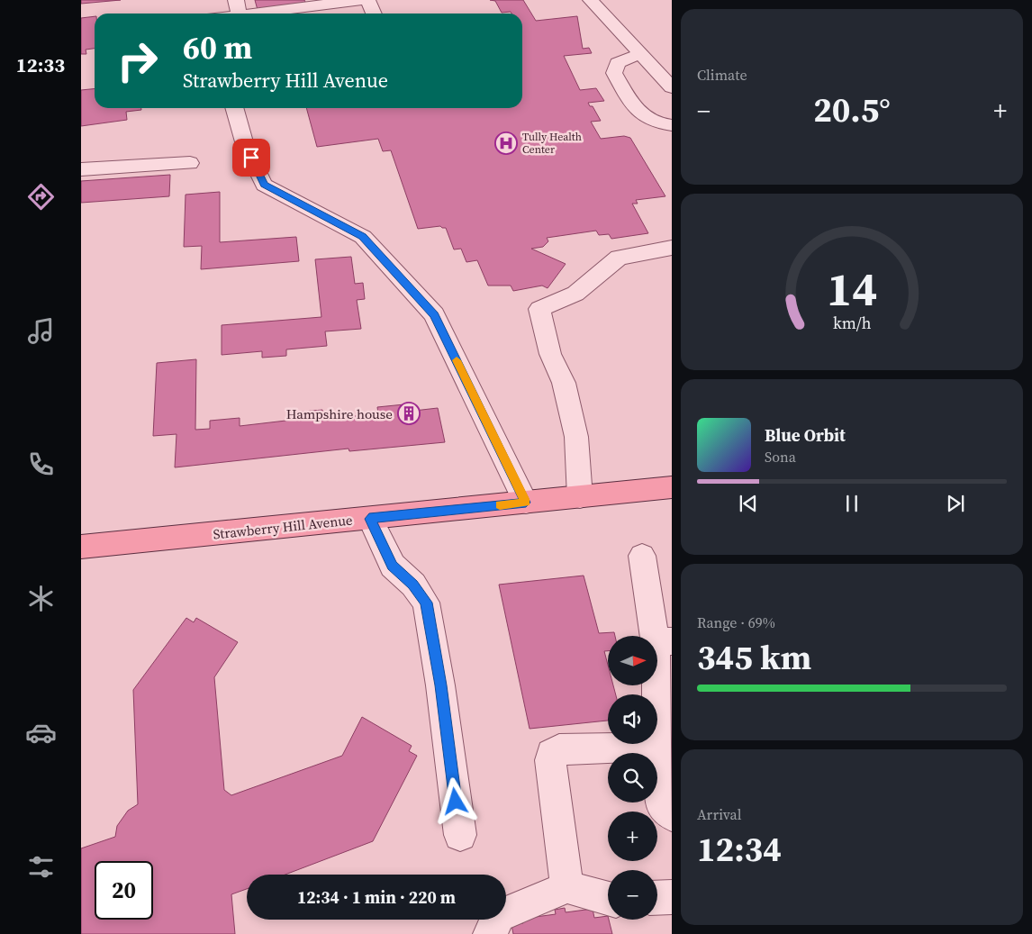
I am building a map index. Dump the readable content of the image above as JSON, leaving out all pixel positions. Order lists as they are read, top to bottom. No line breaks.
{"streets":{"main road":["Strawberry Hill Avenue"]},"places":{"hospital":["Tully Health Center"],"building":["Hampshire house"]},"north":"right","page":{"tabs":"12:33","tile":["Climate",["Range · 69%","345 km"],["Arrival","12:34"]],"turn":["60 m","Strawberry Hill Avenue"],"heat":["−","20.5°","+"],"song":["Blue Orbit","Sona"],"map_buttons":["+","−"],"limit":"20","trip":"12:34 · 1 min · 220 m","gauge":["14","km/h"]}}
